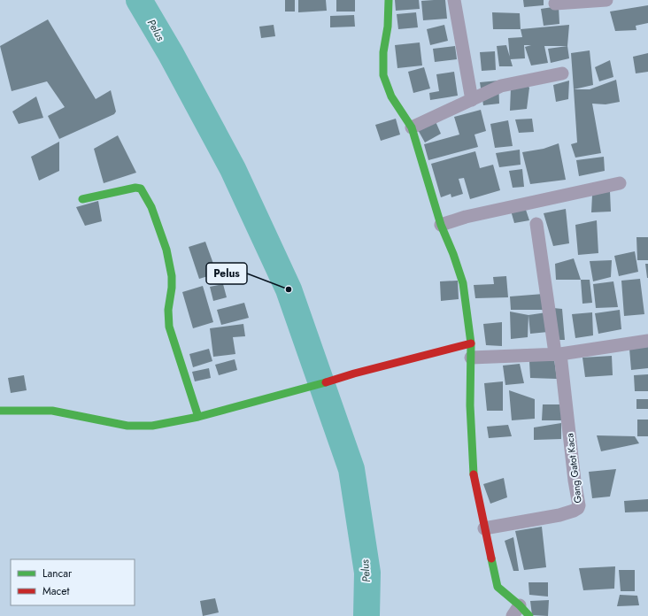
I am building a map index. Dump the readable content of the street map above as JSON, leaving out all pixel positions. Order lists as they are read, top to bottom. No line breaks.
{"streets":{"street":["Gang Gatot Kaca"]},"water":["Pelus"],"places":["Pelus"],"legend":["Lancar","Macet"]}
